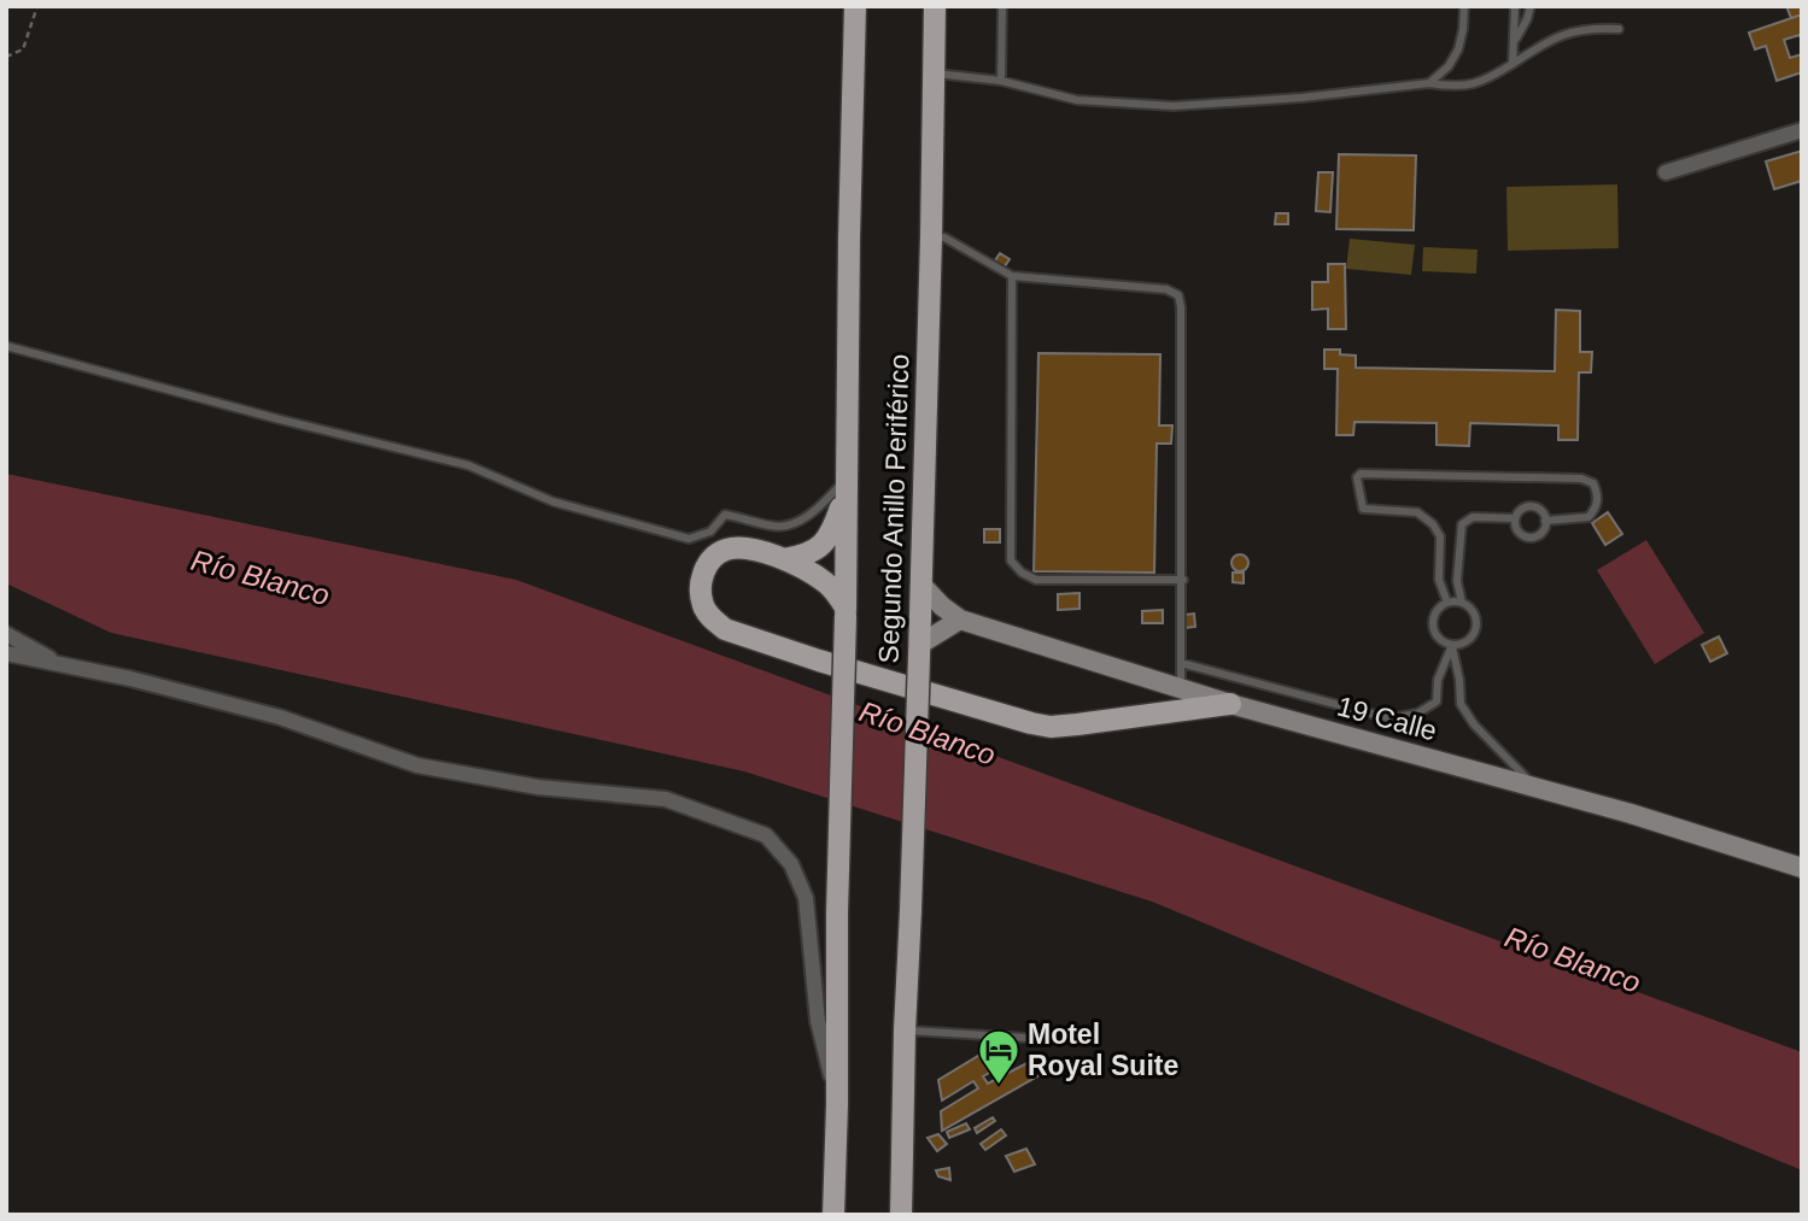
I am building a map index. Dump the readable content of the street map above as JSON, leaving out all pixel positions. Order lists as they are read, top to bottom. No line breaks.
{"streets":{"main road":["Segundo Anillo Periférico","19 Calle"]},"crossings":[["Segundo Anillo Periférico","19 Calle"]],"water":["Río Blanco"],"places":{"hotel":["Motel Royal Suite"]}}
